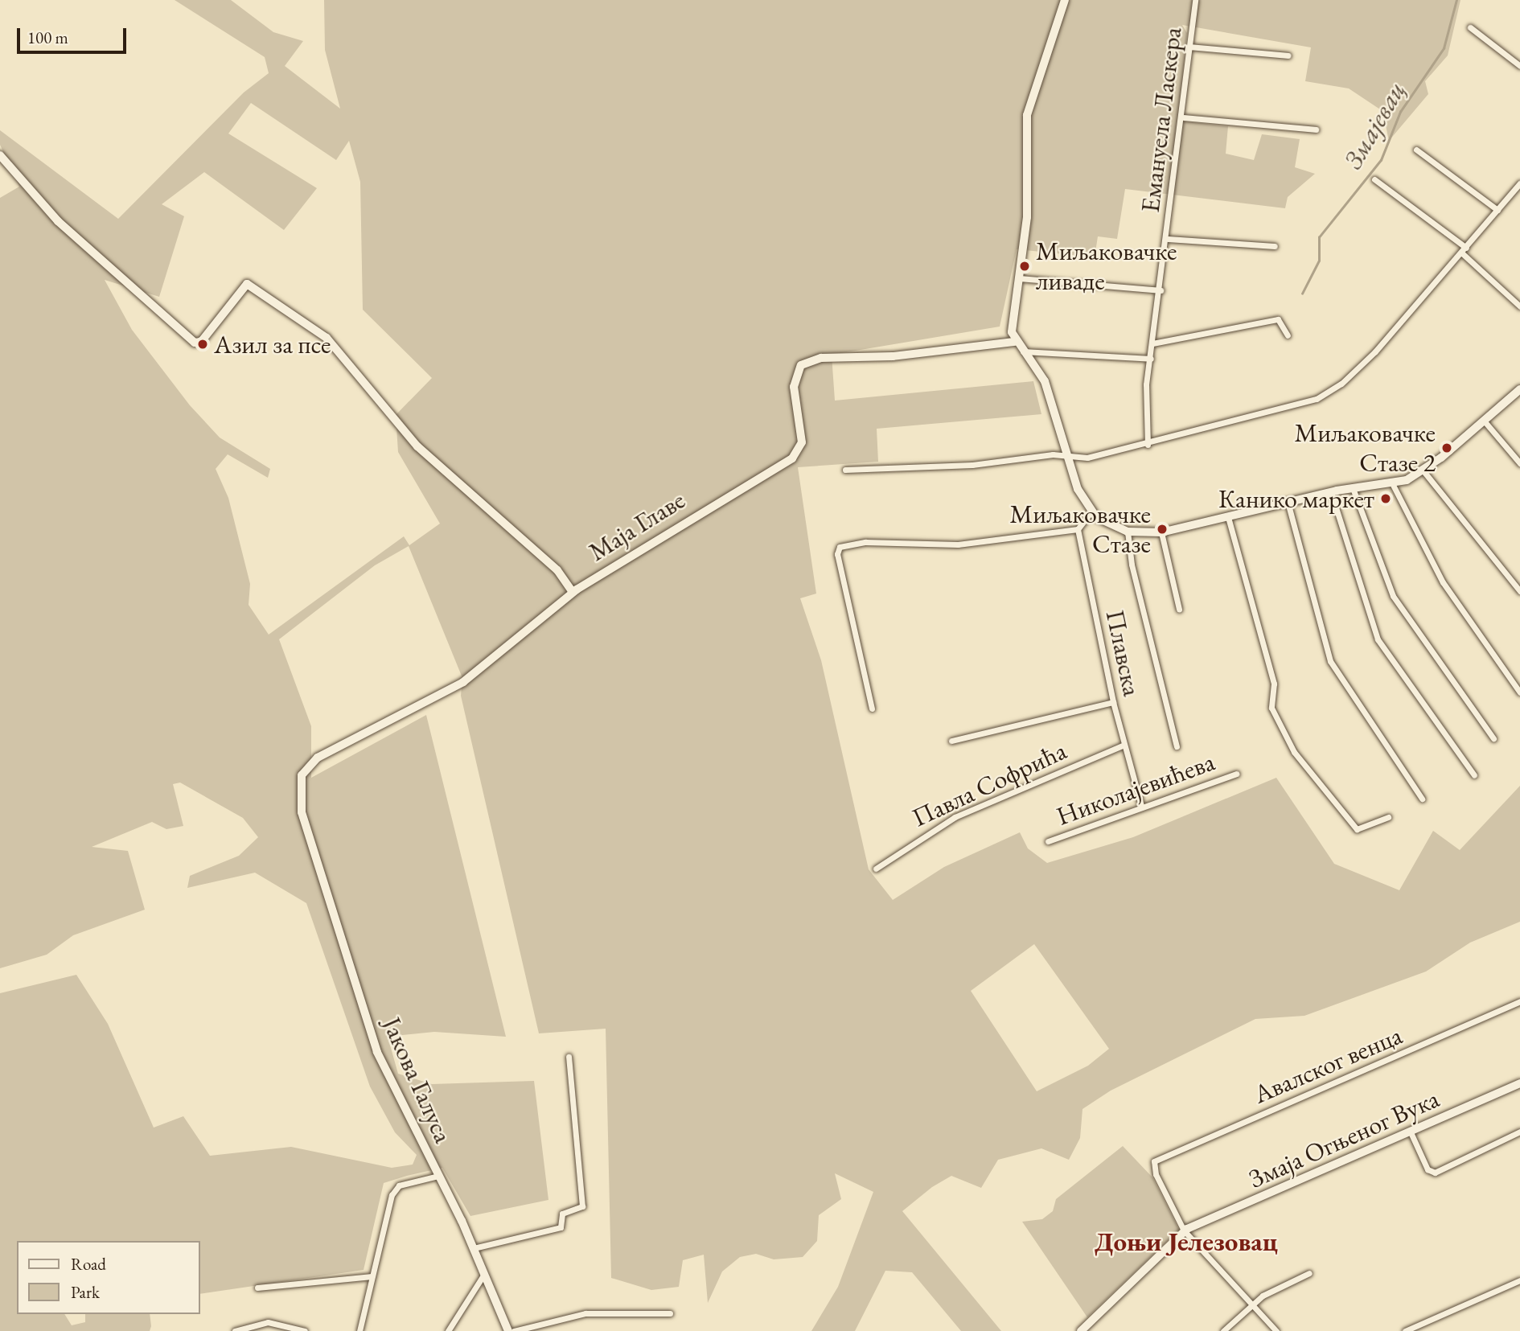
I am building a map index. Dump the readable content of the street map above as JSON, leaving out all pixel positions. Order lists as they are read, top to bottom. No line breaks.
{"streets":{"street":["Емануела Ласкера","Маја Главе","Плавска","Павла Софрића","Николајевићева","Авалског венца","Јакова Галуса","Змаја Огњеног Вука"]},"crossings":[["Маја Главе","Јакова Галуса"],["Плавска","Павла Софрића"],["Плавска","Николајевићева"],["Авалског венца","Змаја Огњеног Вука"]],"districts":["Доњи Јелезовац"],"water":["Змајевац"],"places":["Миљаковачке ливаде","Азил за псе","Миљаковачке Стазе 2","Канико маркет","Миљаковачке Стазе"],"legend":["Road","Park"],"scale_bar":"100 m"}
